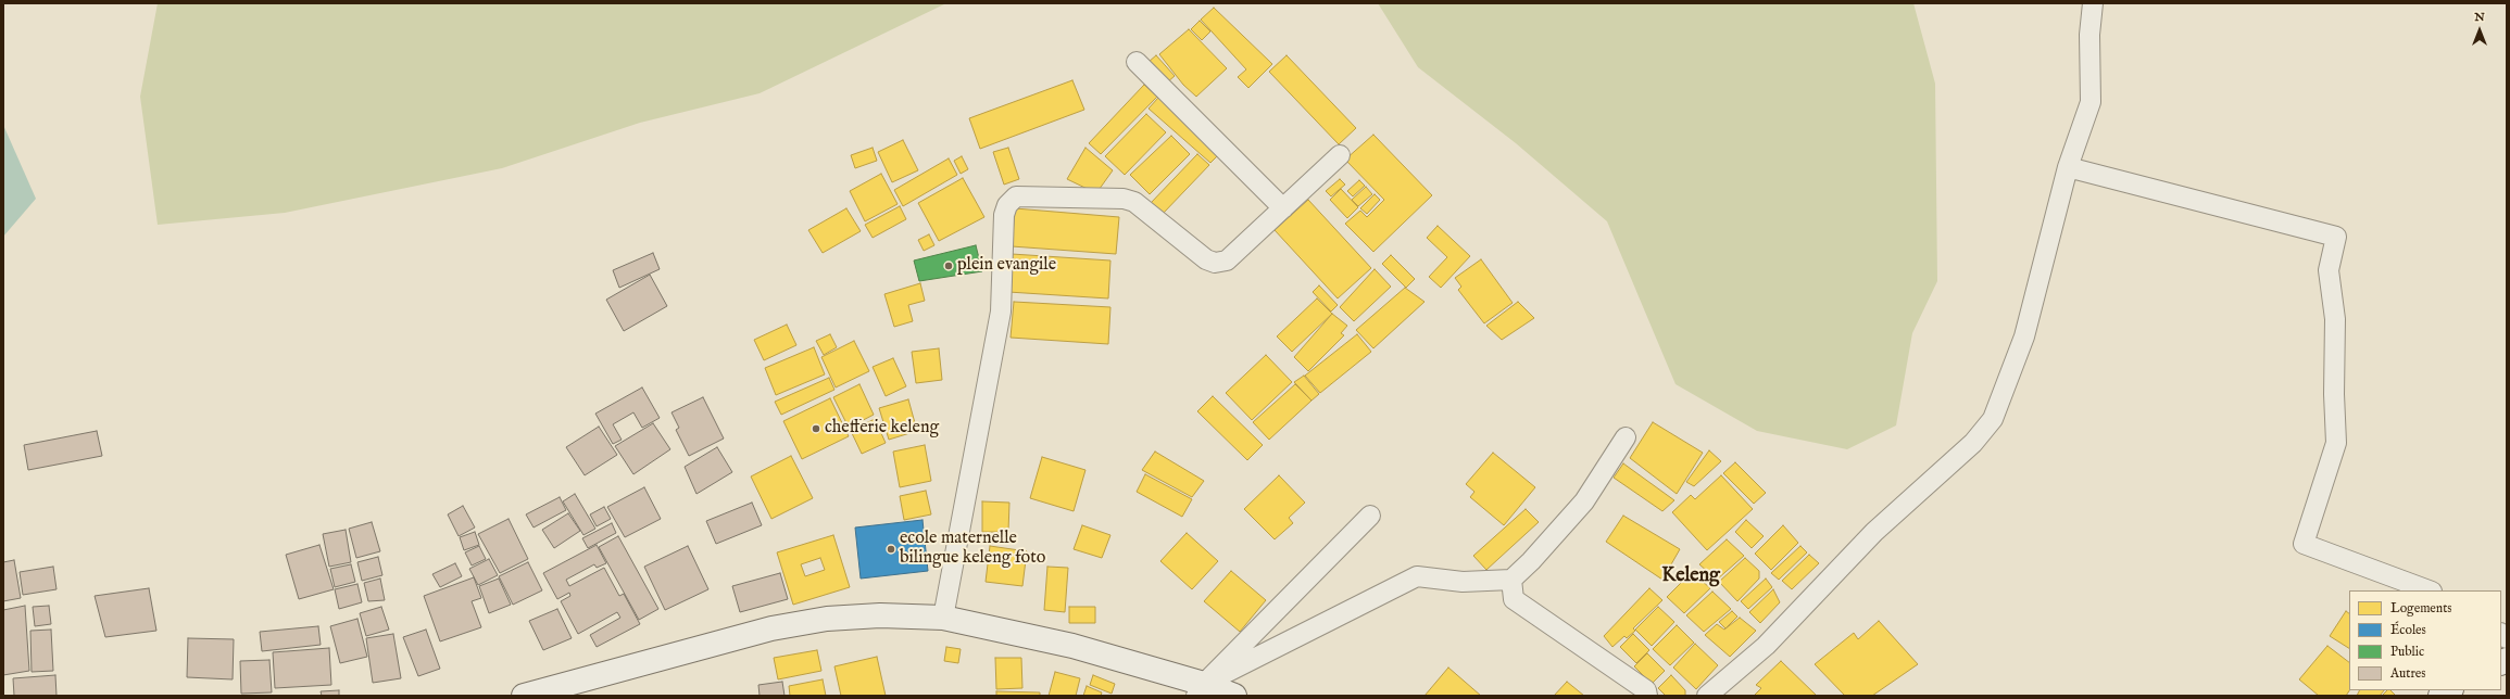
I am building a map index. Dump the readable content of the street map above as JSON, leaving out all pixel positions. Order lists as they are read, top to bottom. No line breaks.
{"districts":["Keleng"],"places":["plein evangile","chefferie keleng","ecole maternelle bilingue keleng foto"],"legend":["Logements","Écoles","Public","Autres"],"north":"top"}
